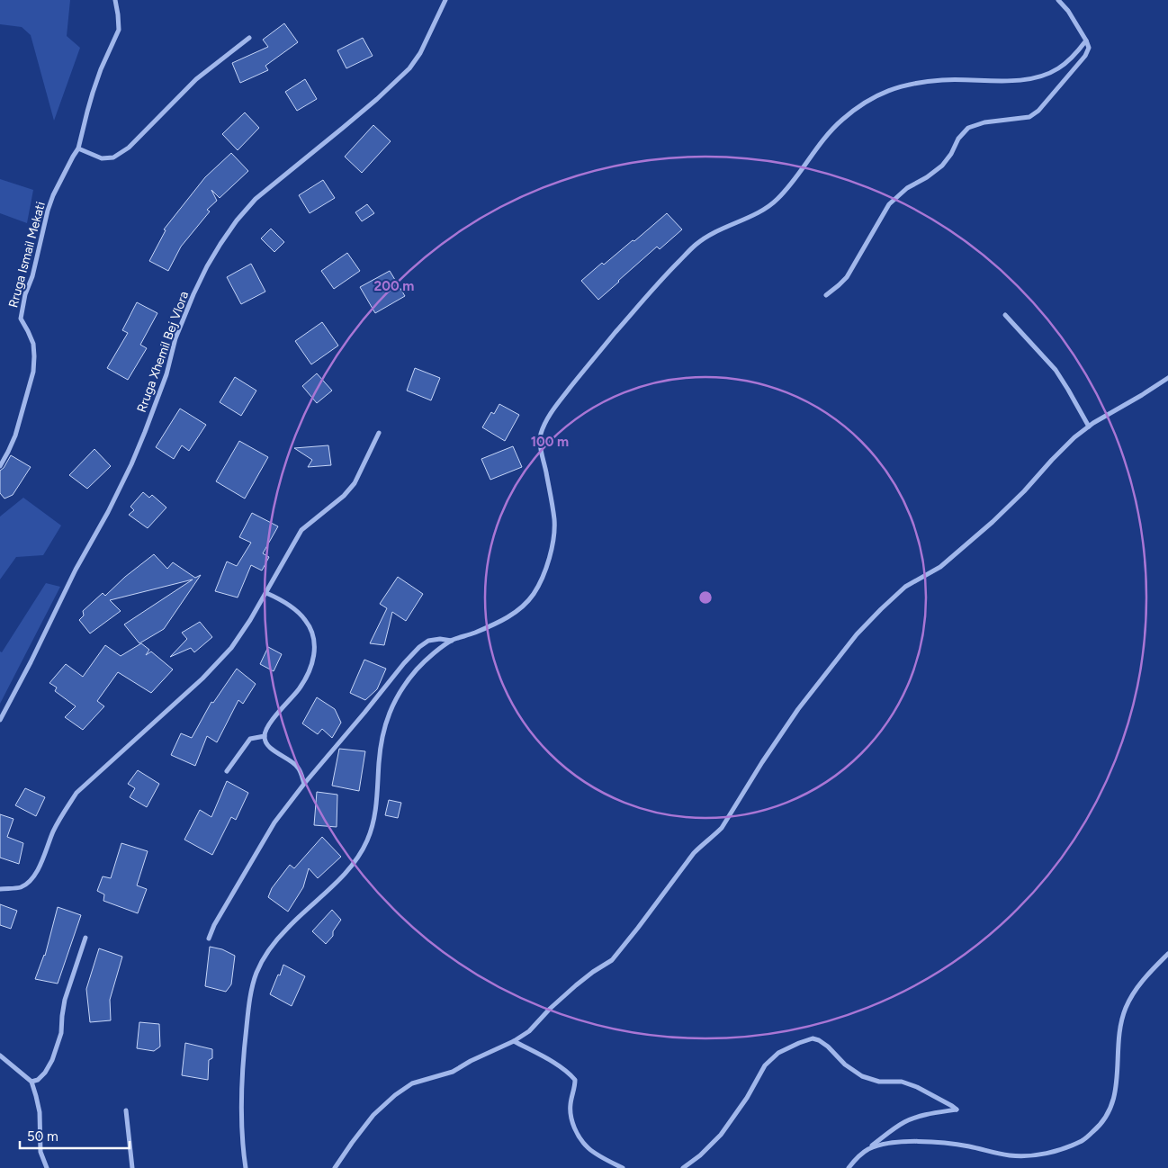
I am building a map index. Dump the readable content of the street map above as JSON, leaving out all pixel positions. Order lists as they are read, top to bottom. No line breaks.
{"streets":{"street":["Rruga Ismail Mekati","Rruga Xhemil Bej Vlora"]},"scale_bar":"50 m","rings":["200 m","100 m"]}
